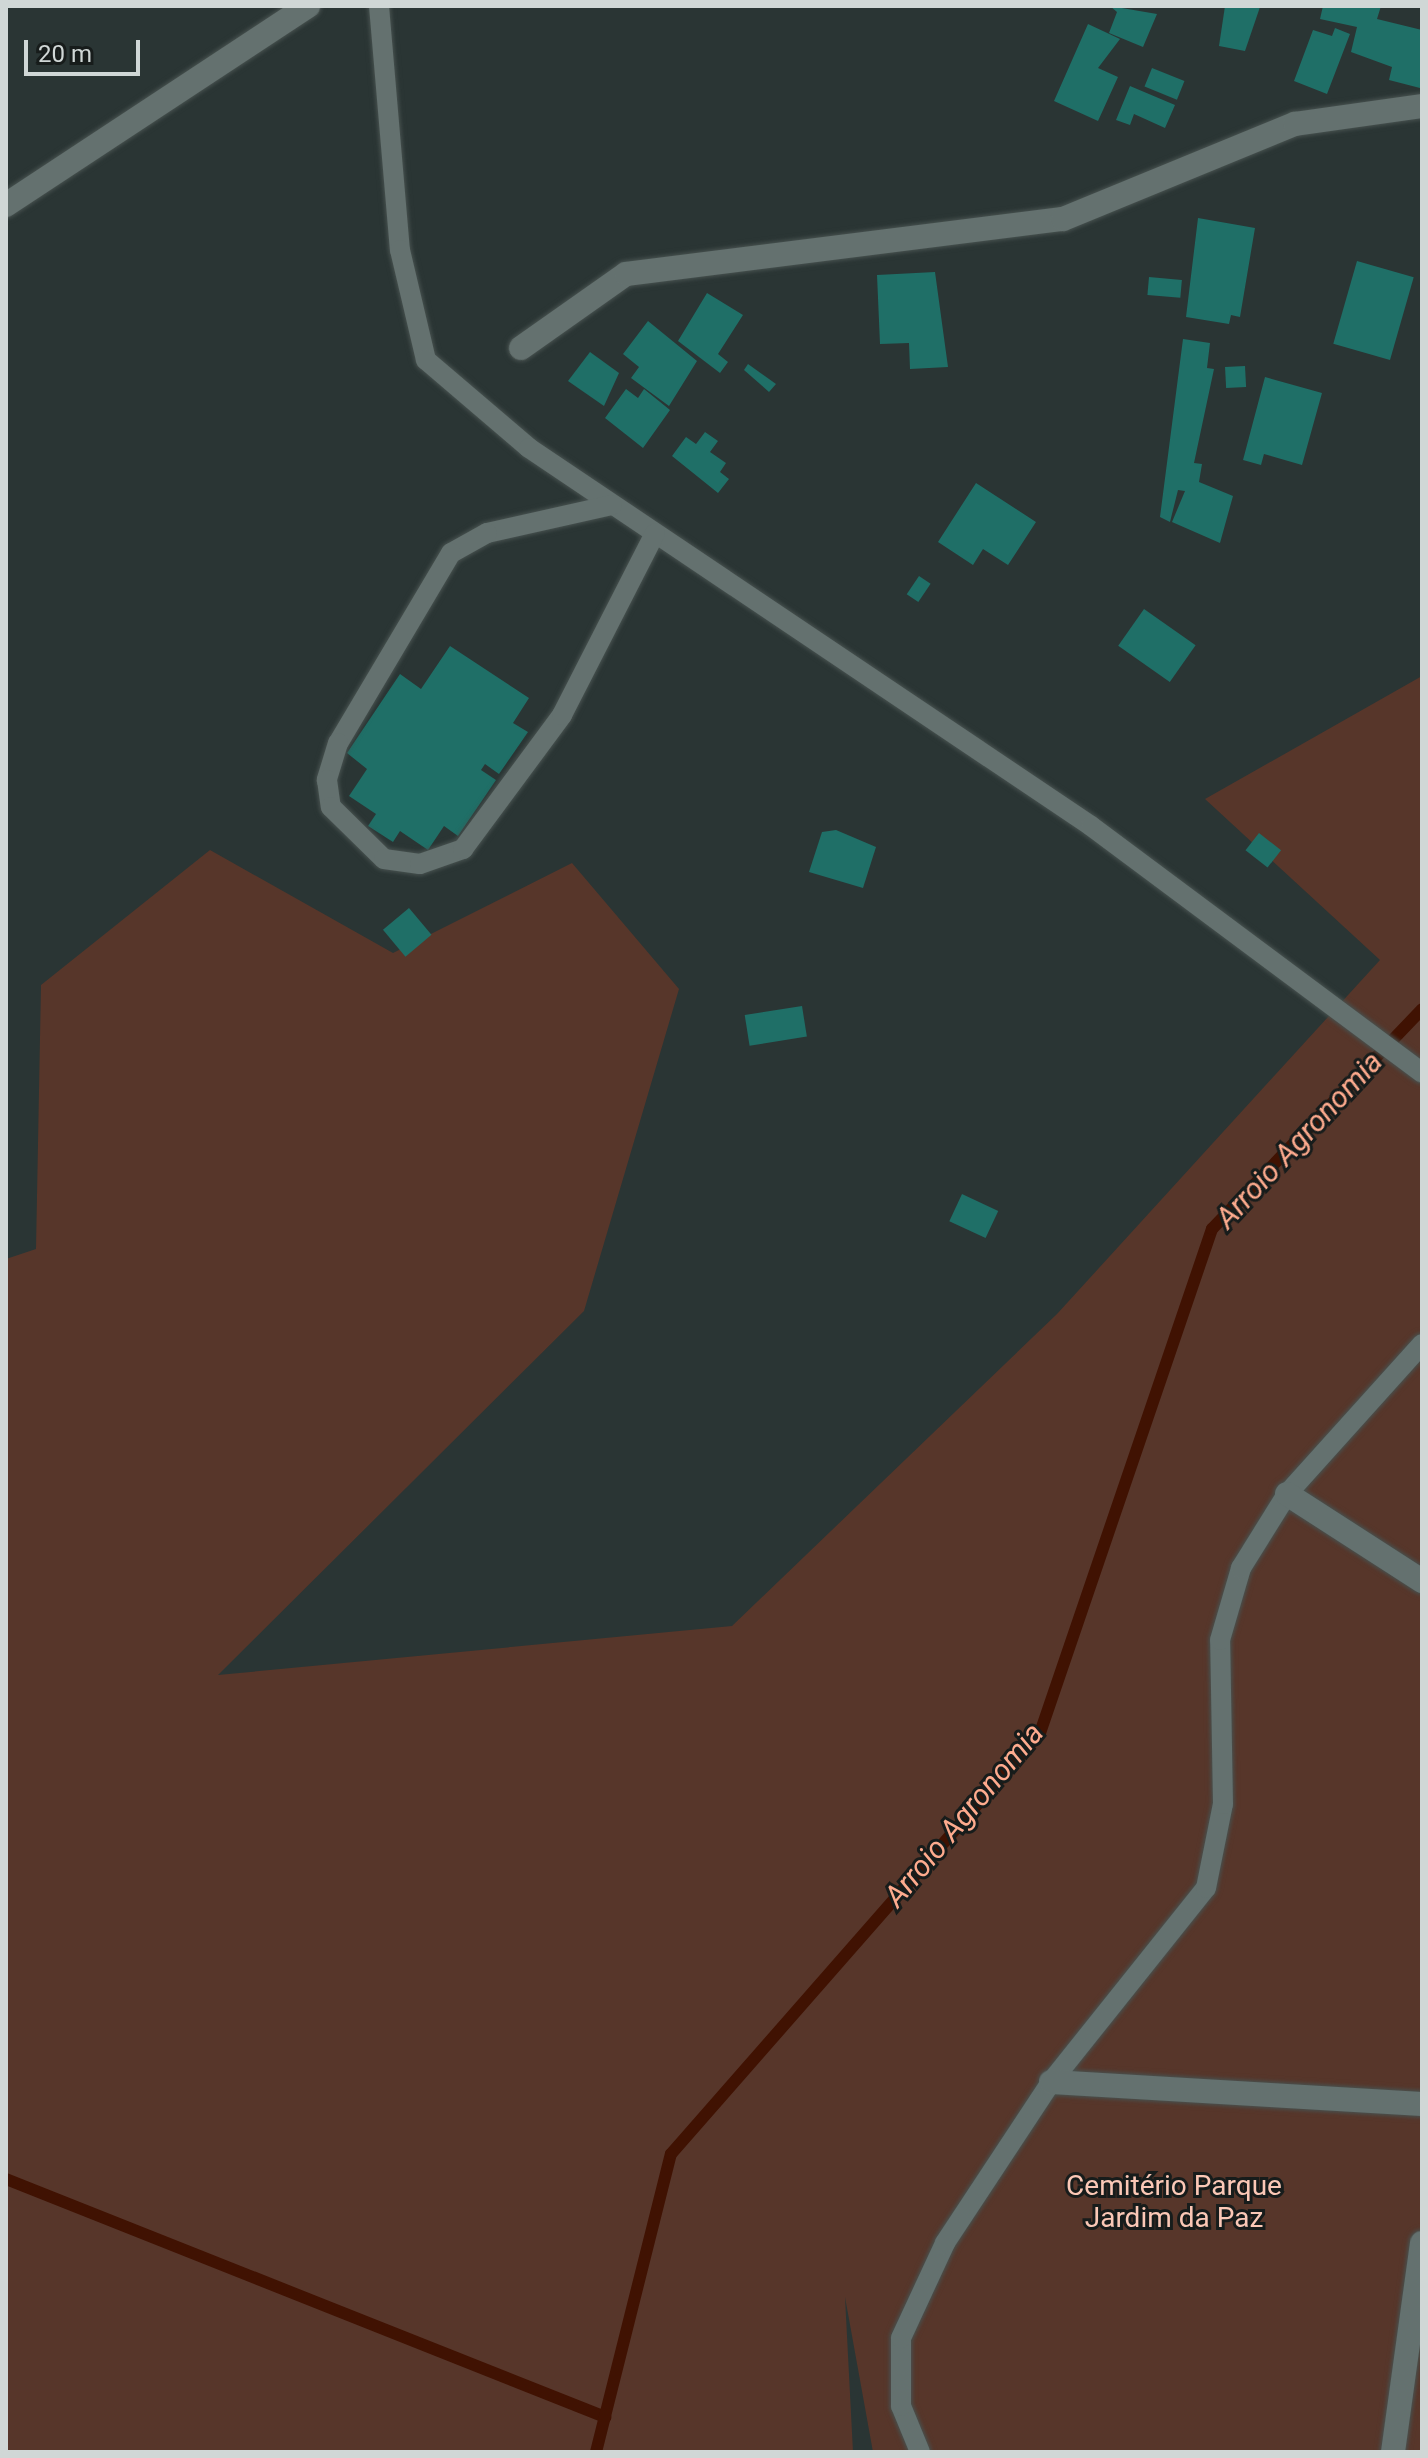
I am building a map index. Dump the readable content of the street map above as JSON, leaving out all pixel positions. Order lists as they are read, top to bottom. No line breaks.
{"water":["Arroio Agronomia"],"parks":["Cemitério Parque Jardim da Paz"],"scale_bar":"20 m"}
